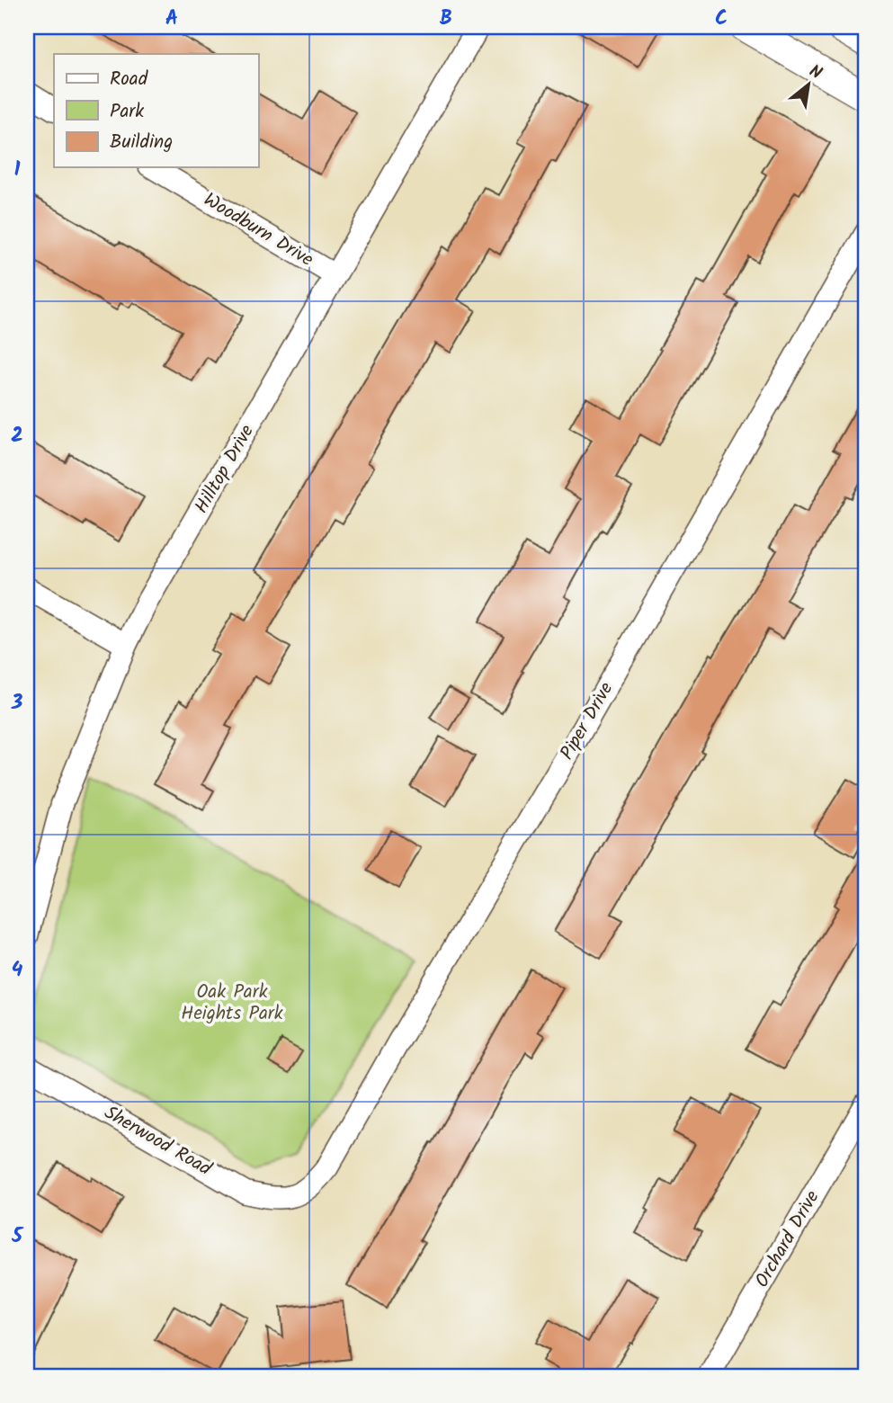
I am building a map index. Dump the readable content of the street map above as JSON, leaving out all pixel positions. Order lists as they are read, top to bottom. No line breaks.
{"streets":{"street":["Woodburn Drive","Hilltop Drive","Piper Drive","Sherwood Road","Orchard Drive"]},"crossings":[["Woodburn Drive","Hilltop Drive"],["Piper Drive","Sherwood Road"]],"parks":["Oak Park Heights Park"],"legend":["Road","Park","Building"],"north":"top right","grid":{"columns":["A","B","C"],"rows":["1","2","3","4","5"]}}
